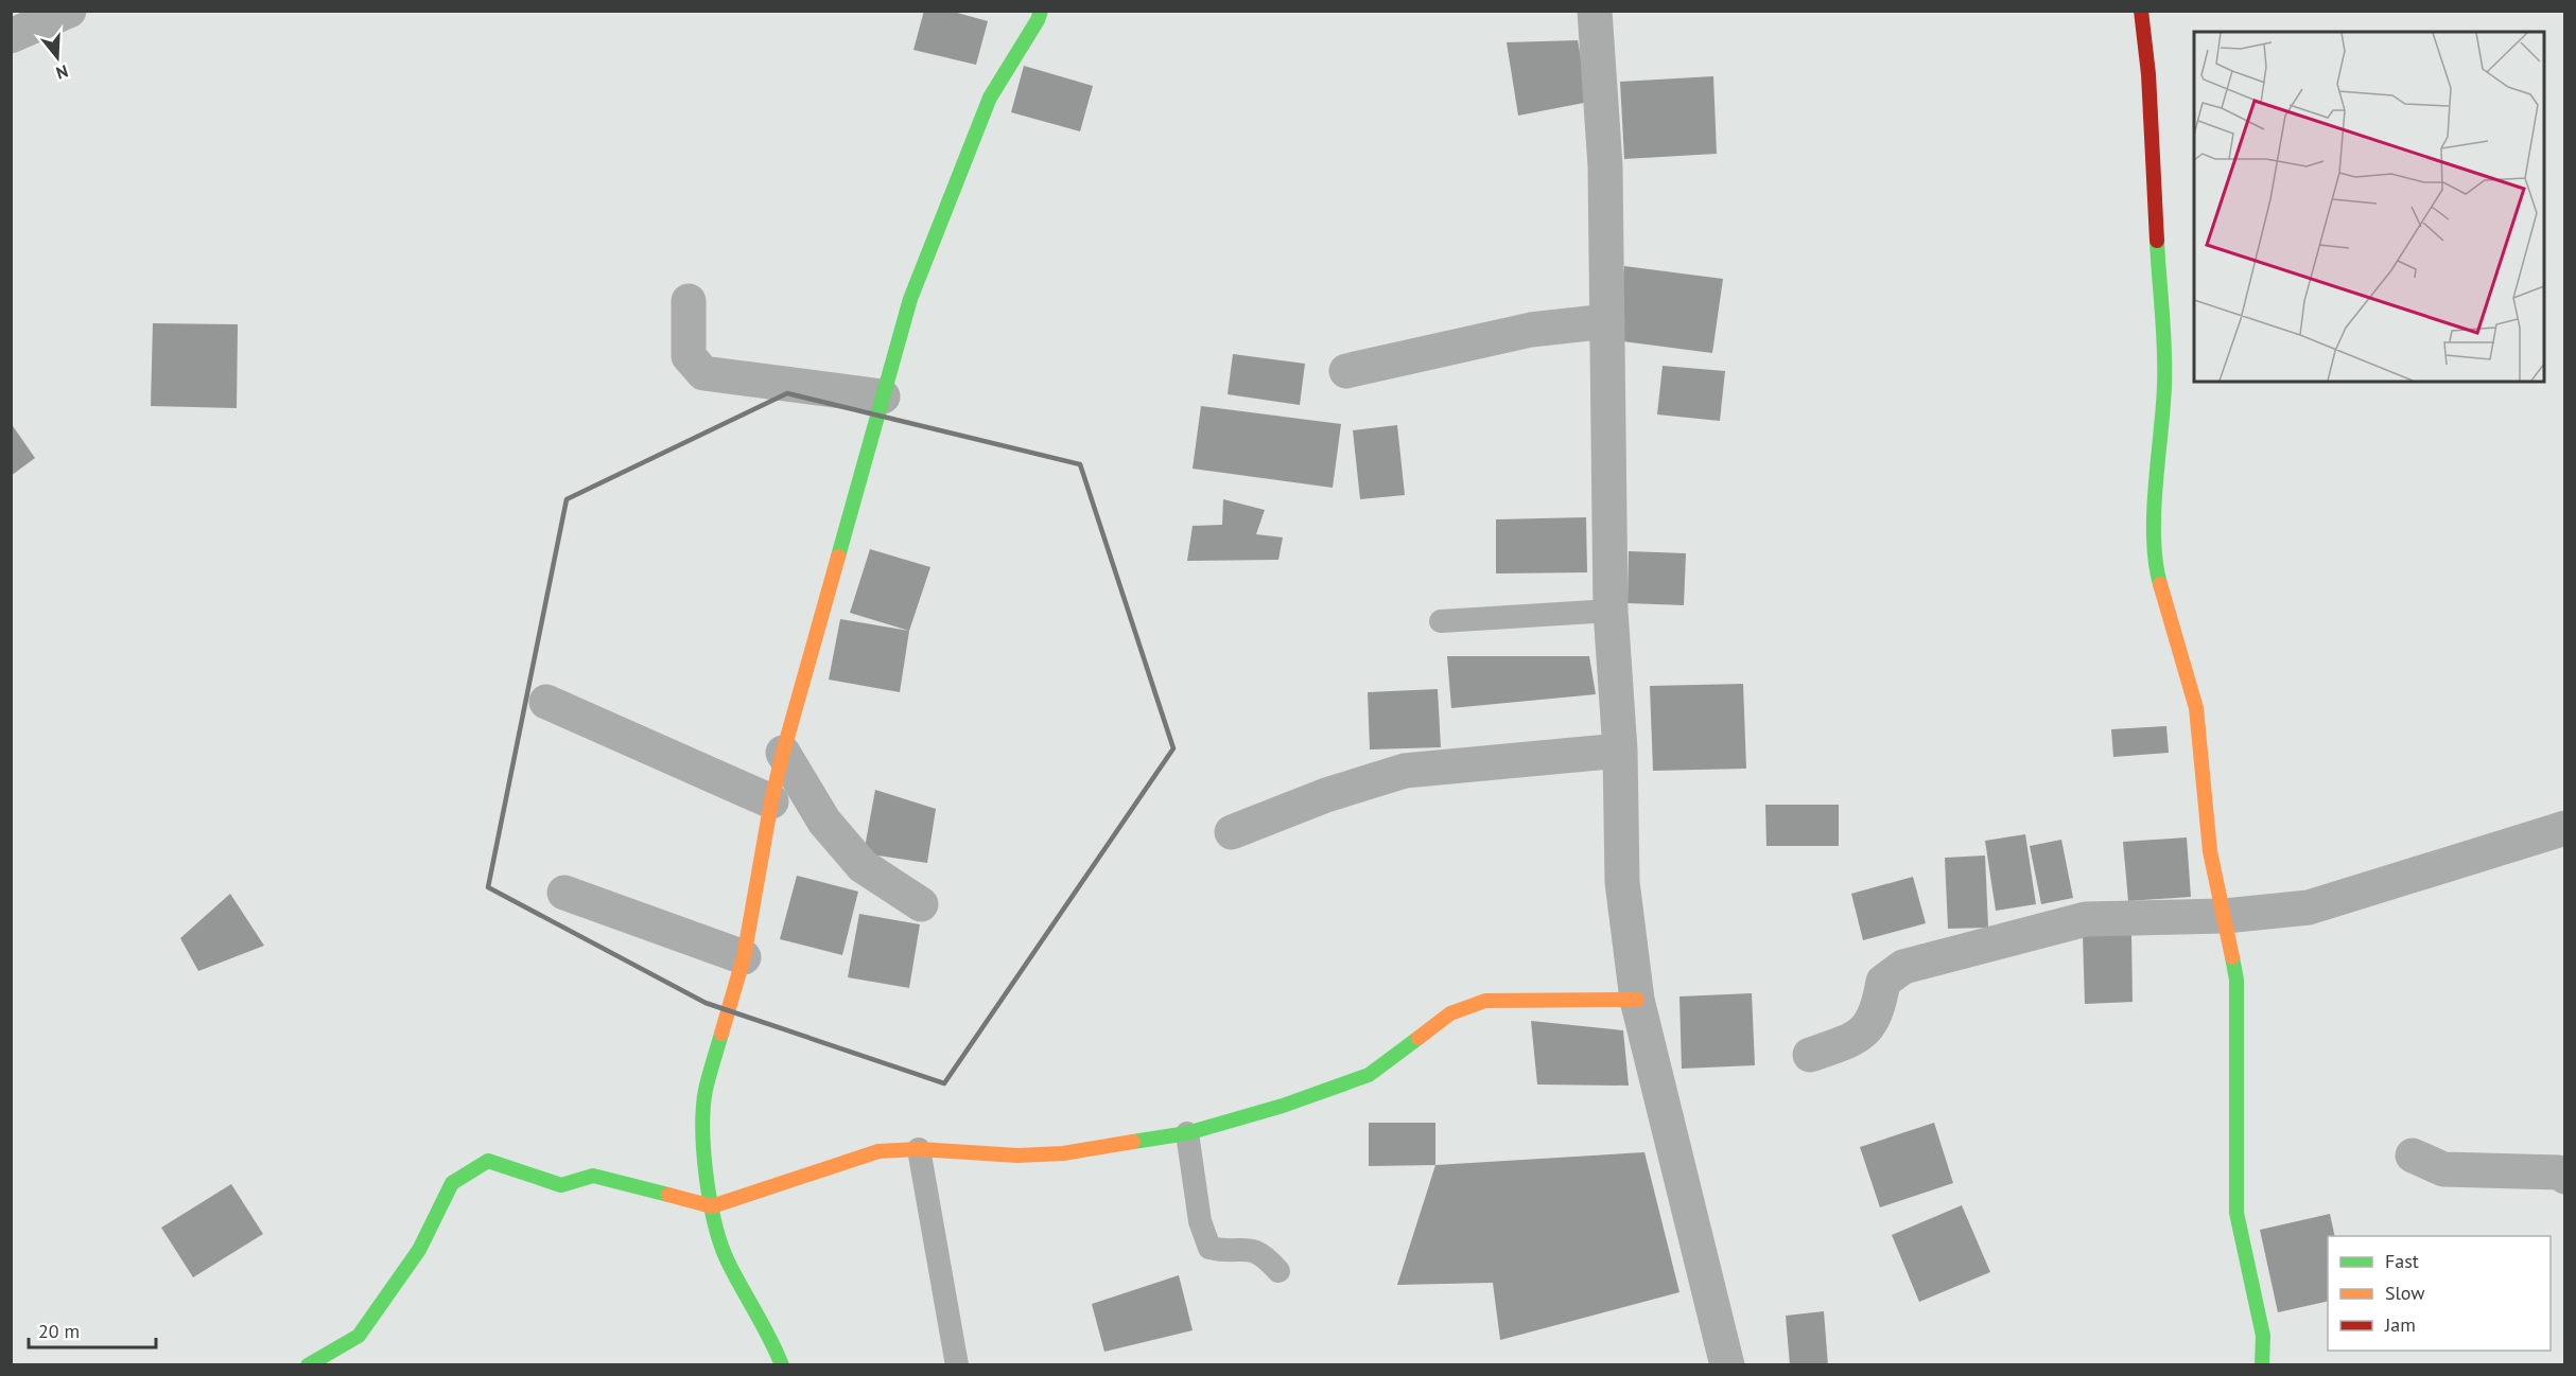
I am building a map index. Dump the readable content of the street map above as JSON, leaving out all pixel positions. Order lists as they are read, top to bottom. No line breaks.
{"legend":["Fast","Slow","Jam"],"scale_bar":"20 m","north":"bottom"}
